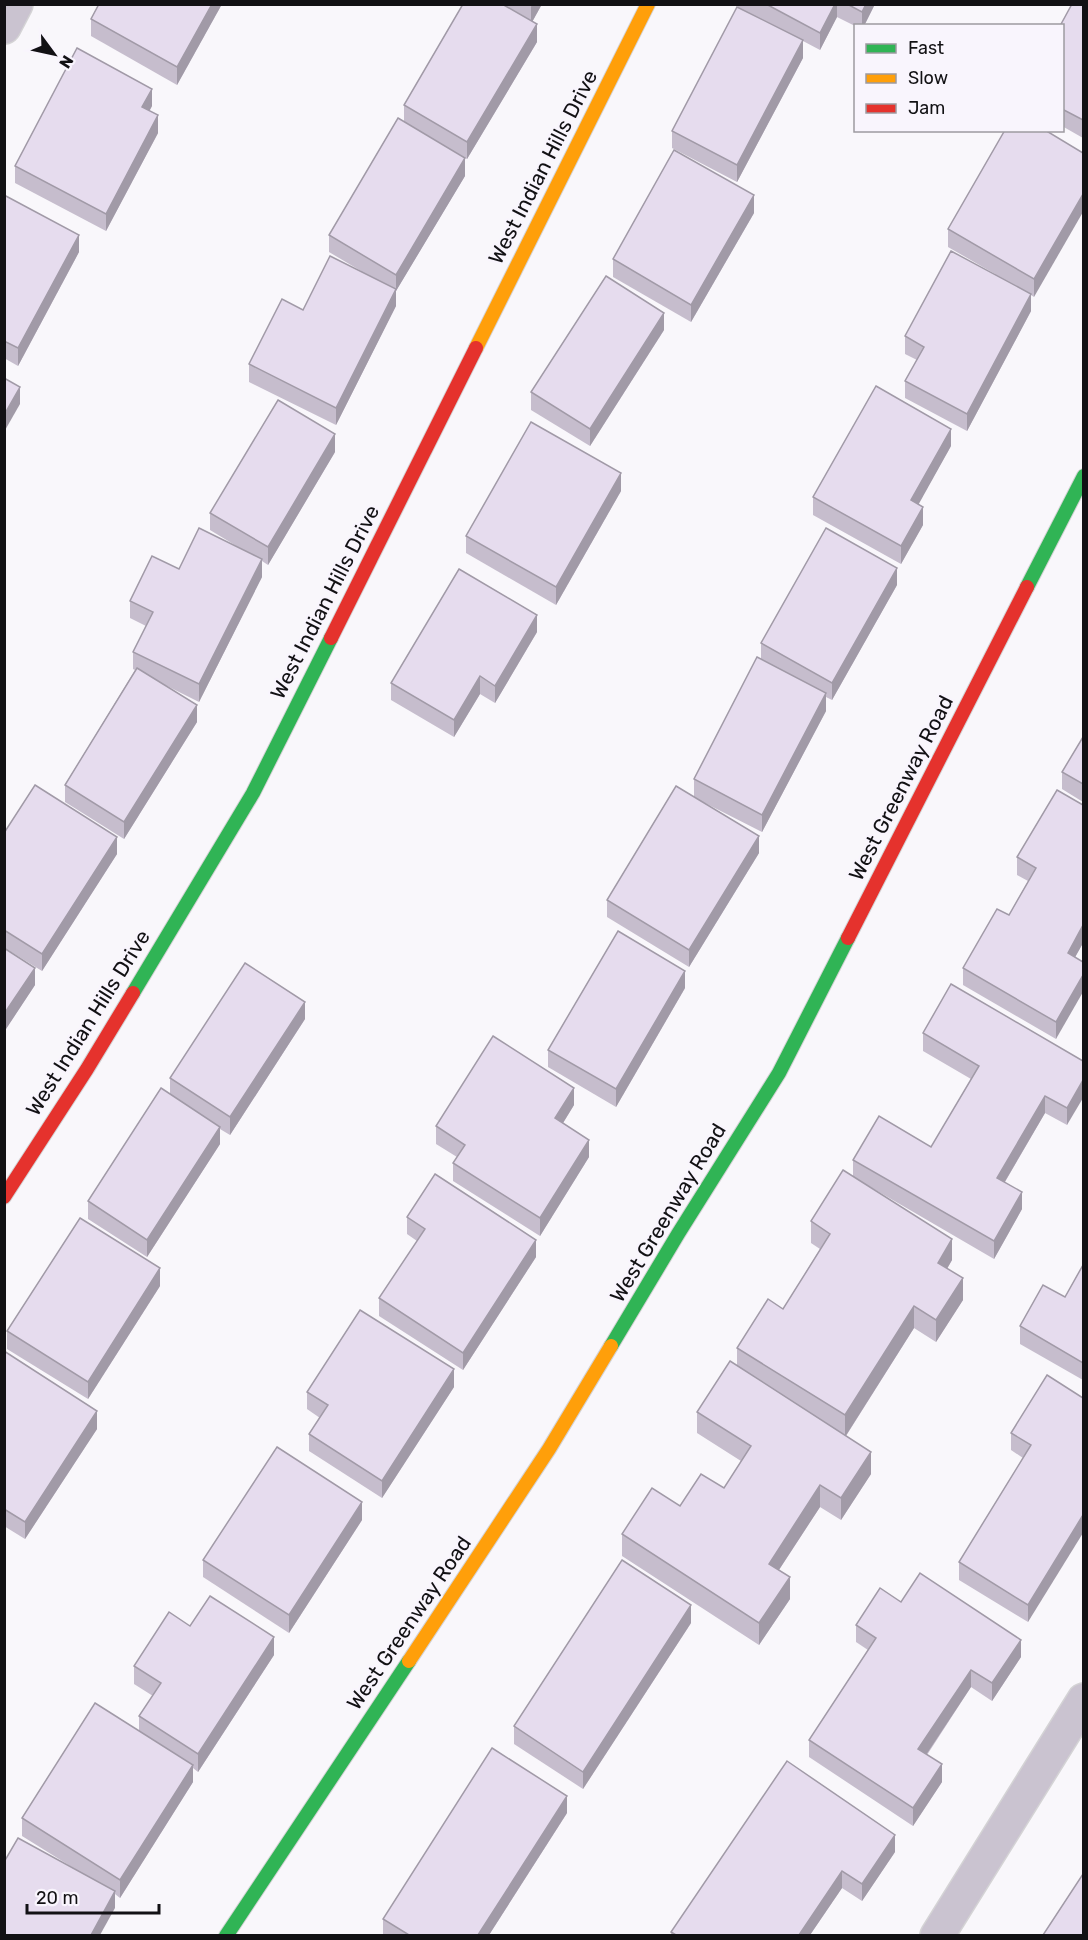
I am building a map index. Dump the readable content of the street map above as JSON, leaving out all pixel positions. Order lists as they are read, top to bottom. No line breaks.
{"streets":{"street":["West Indian Hills Drive","West Greenway Road"]},"legend":["Fast","Slow","Jam"],"scale_bar":"20 m","north":"bottom right"}
